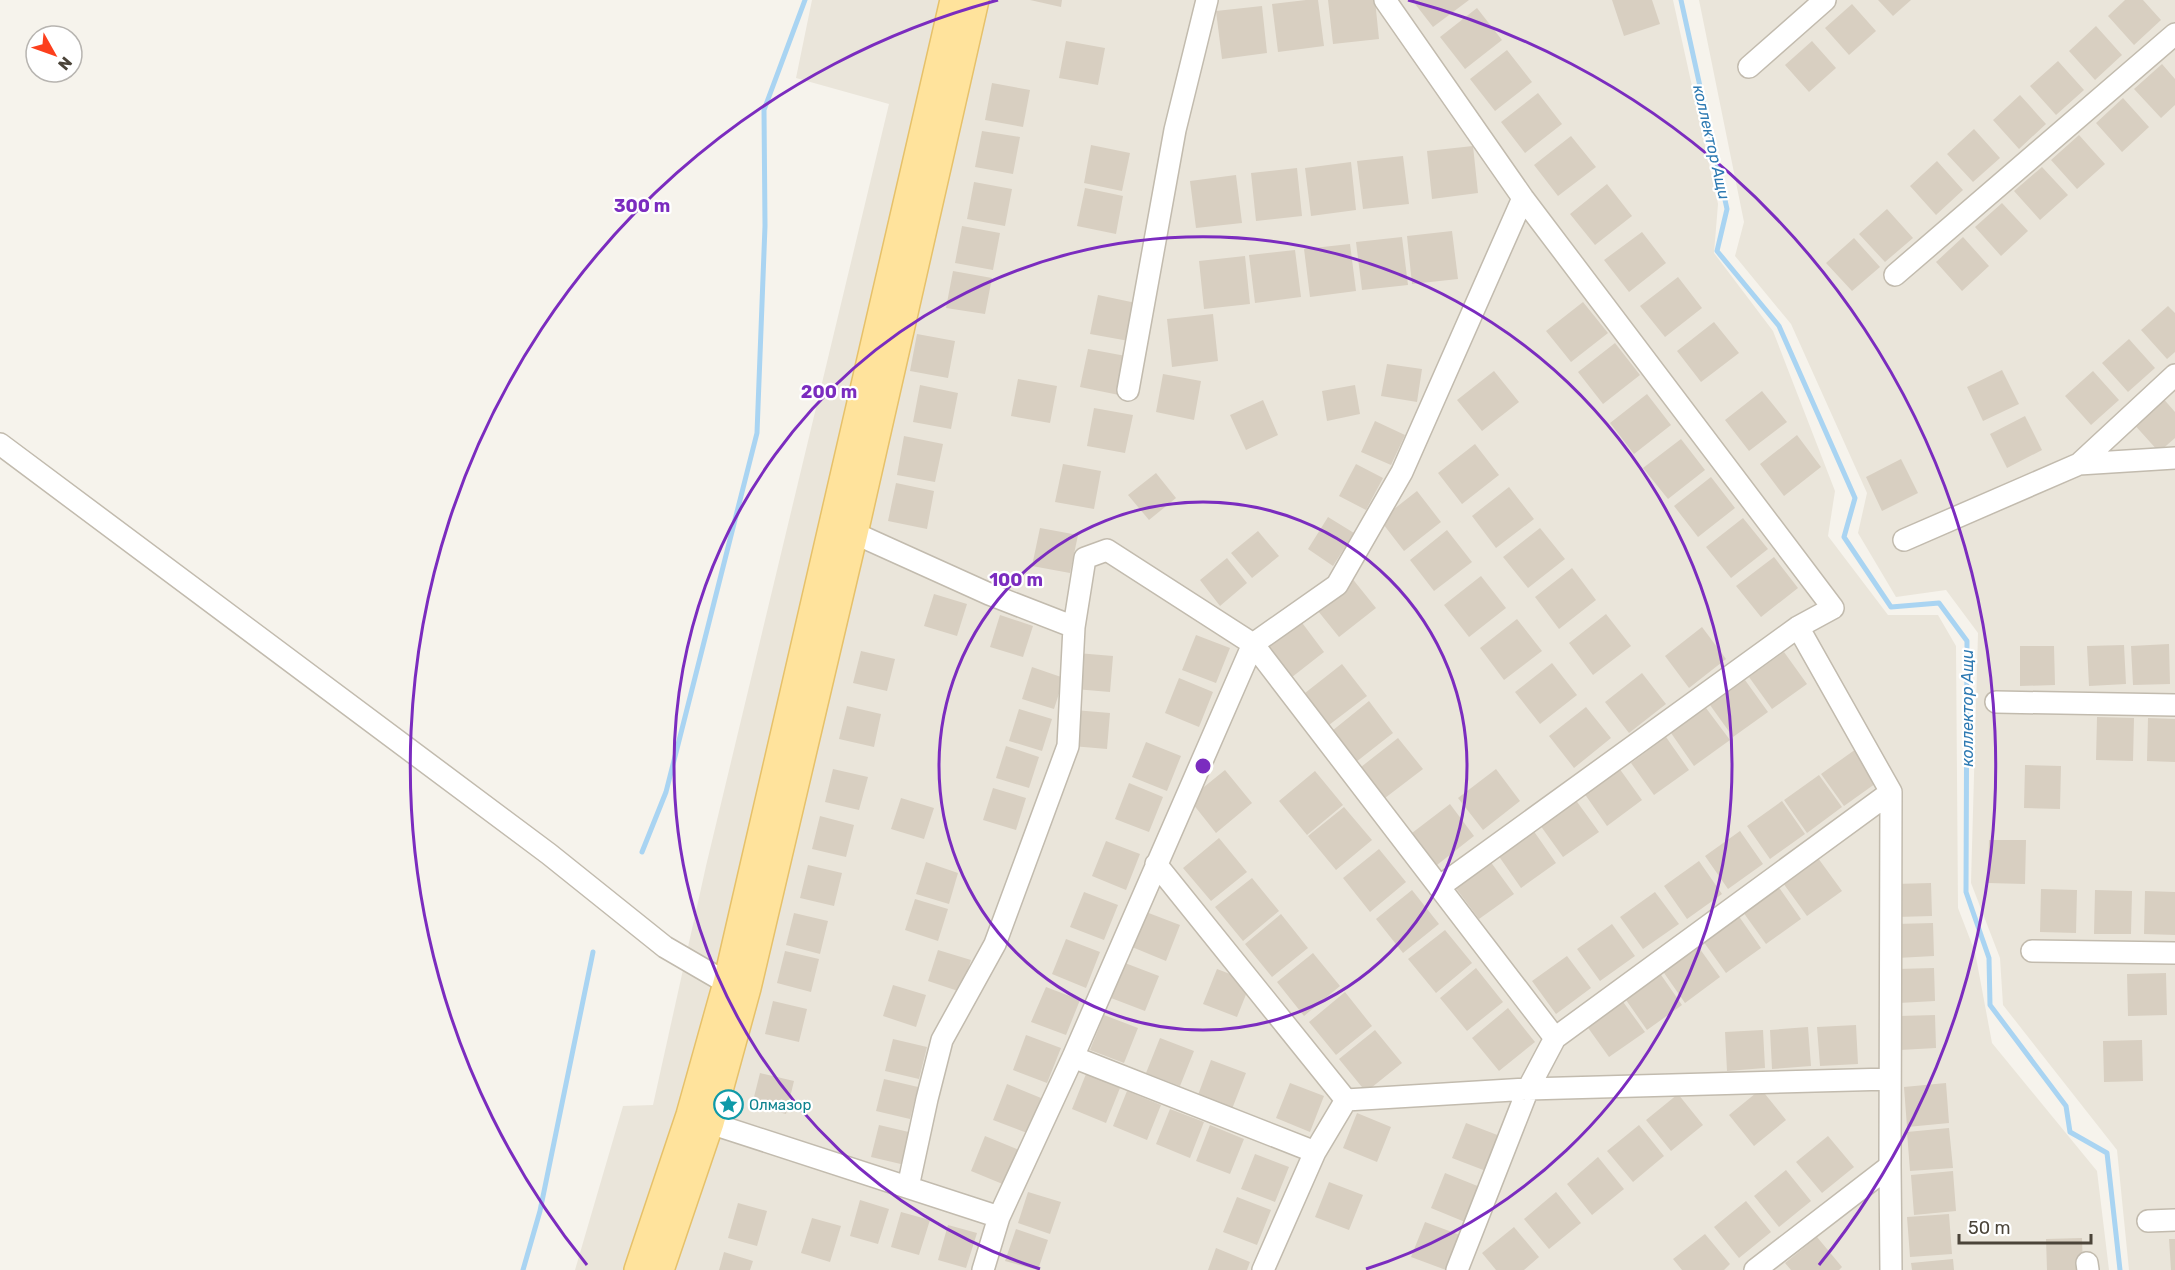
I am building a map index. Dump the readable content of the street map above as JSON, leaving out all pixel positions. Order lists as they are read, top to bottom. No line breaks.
{"water":["коллектор Ащи"],"places":{"place":["Олмазор"]},"scale_bar":"50 m","north":"bottom right","rings":["300 m","200 m","100 m"]}
